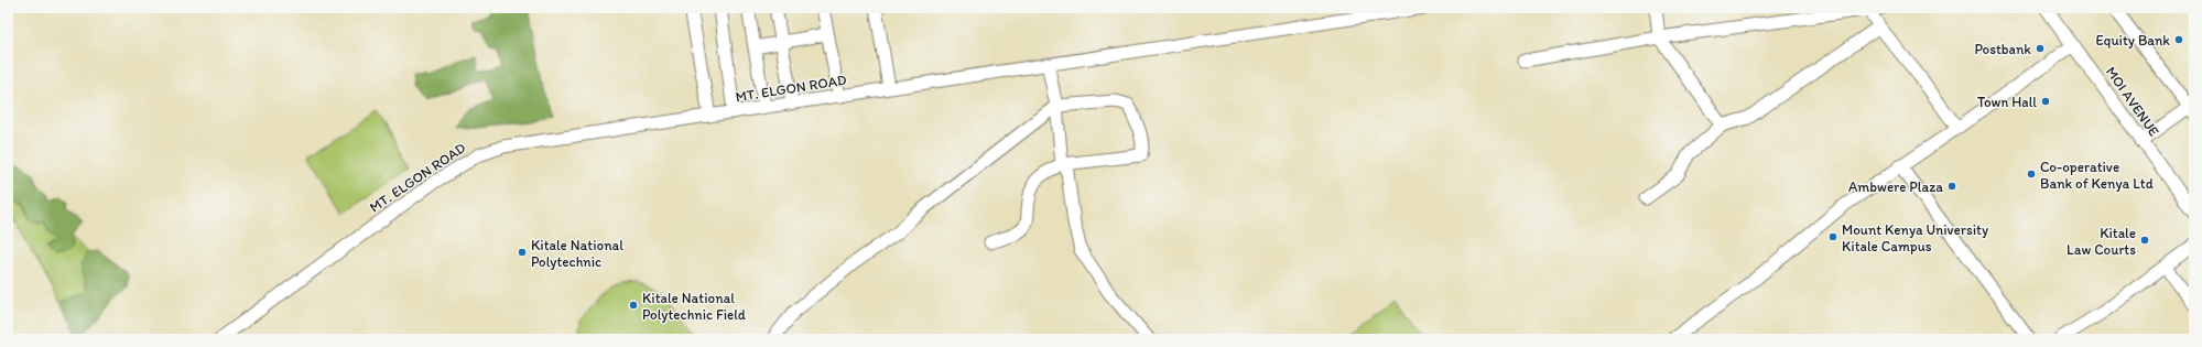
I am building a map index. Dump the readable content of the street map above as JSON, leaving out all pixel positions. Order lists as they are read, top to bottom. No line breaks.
{"streets":{"street":["MT. ELGON ROAD","MOI AVENUE"]},"places":["Equity Bank","Postbank","Town Hall","Co-operative Bank of Kenya Ltd","Ambwere Plaza","Mount Kenya University Kitale Campus","Kitale Law Courts","Kitale National Polytechnic","Kitale National Polytechnic Field"]}
